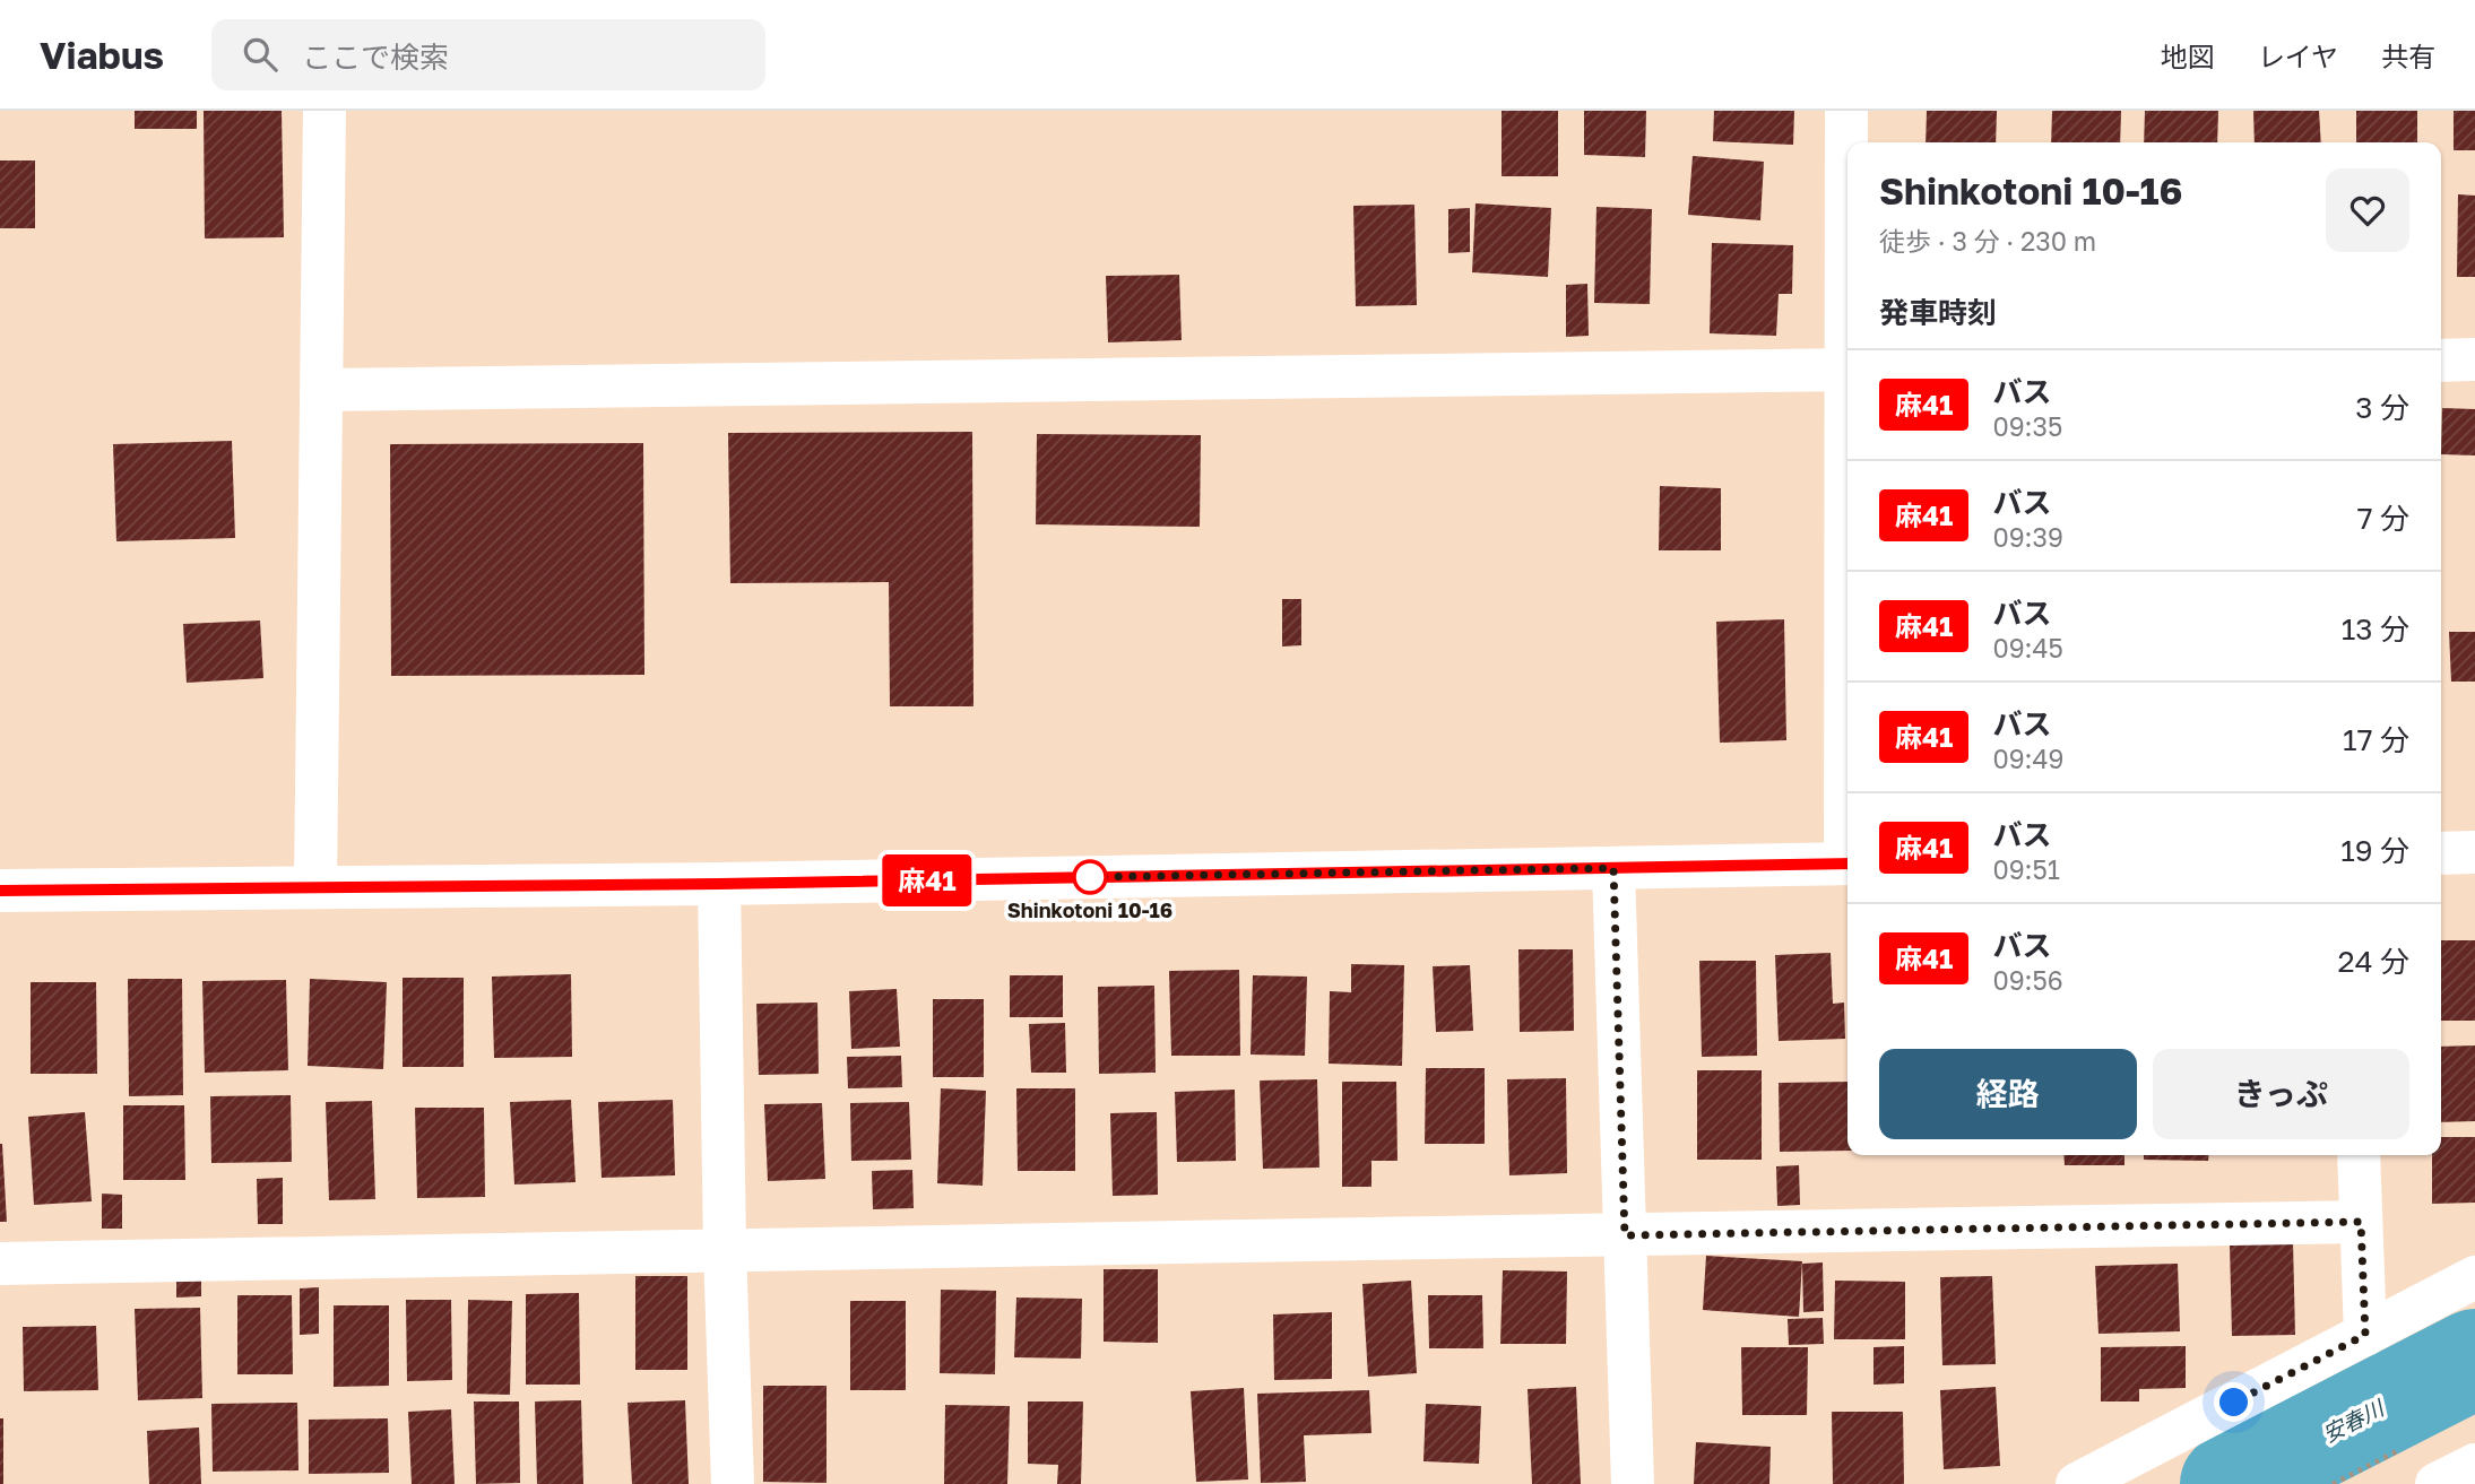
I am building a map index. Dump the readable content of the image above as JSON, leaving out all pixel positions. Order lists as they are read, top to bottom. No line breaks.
{"water":["安春川"],"places":["Shinkotoni 10-16"],"lines":["bus line 麻41"],"page":{"header":"Viabus","search":"ここで検索","nav":["地図","レイヤ","共有"],"on_map":"麻41","heading":[["Shinkotoni 10-16","徒歩 · 3 分 · 230 m"],"発車時刻"],"list":[{"mark":"麻41","name":"バス","note":"09:35","value":"3 分"},{"mark":"麻41","name":"バス","note":"09:39","value":"7 分"},{"mark":"麻41","name":"バス","note":"09:45","value":"13 分"},{"mark":"麻41","name":"バス","note":"09:49","value":"17 分"},{"mark":"麻41","name":"バス","note":"09:51","value":"19 分"},{"mark":"麻41","name":"バス","note":"09:56","value":"24 分"}],"buttons":["経路","きっぷ"]}}
